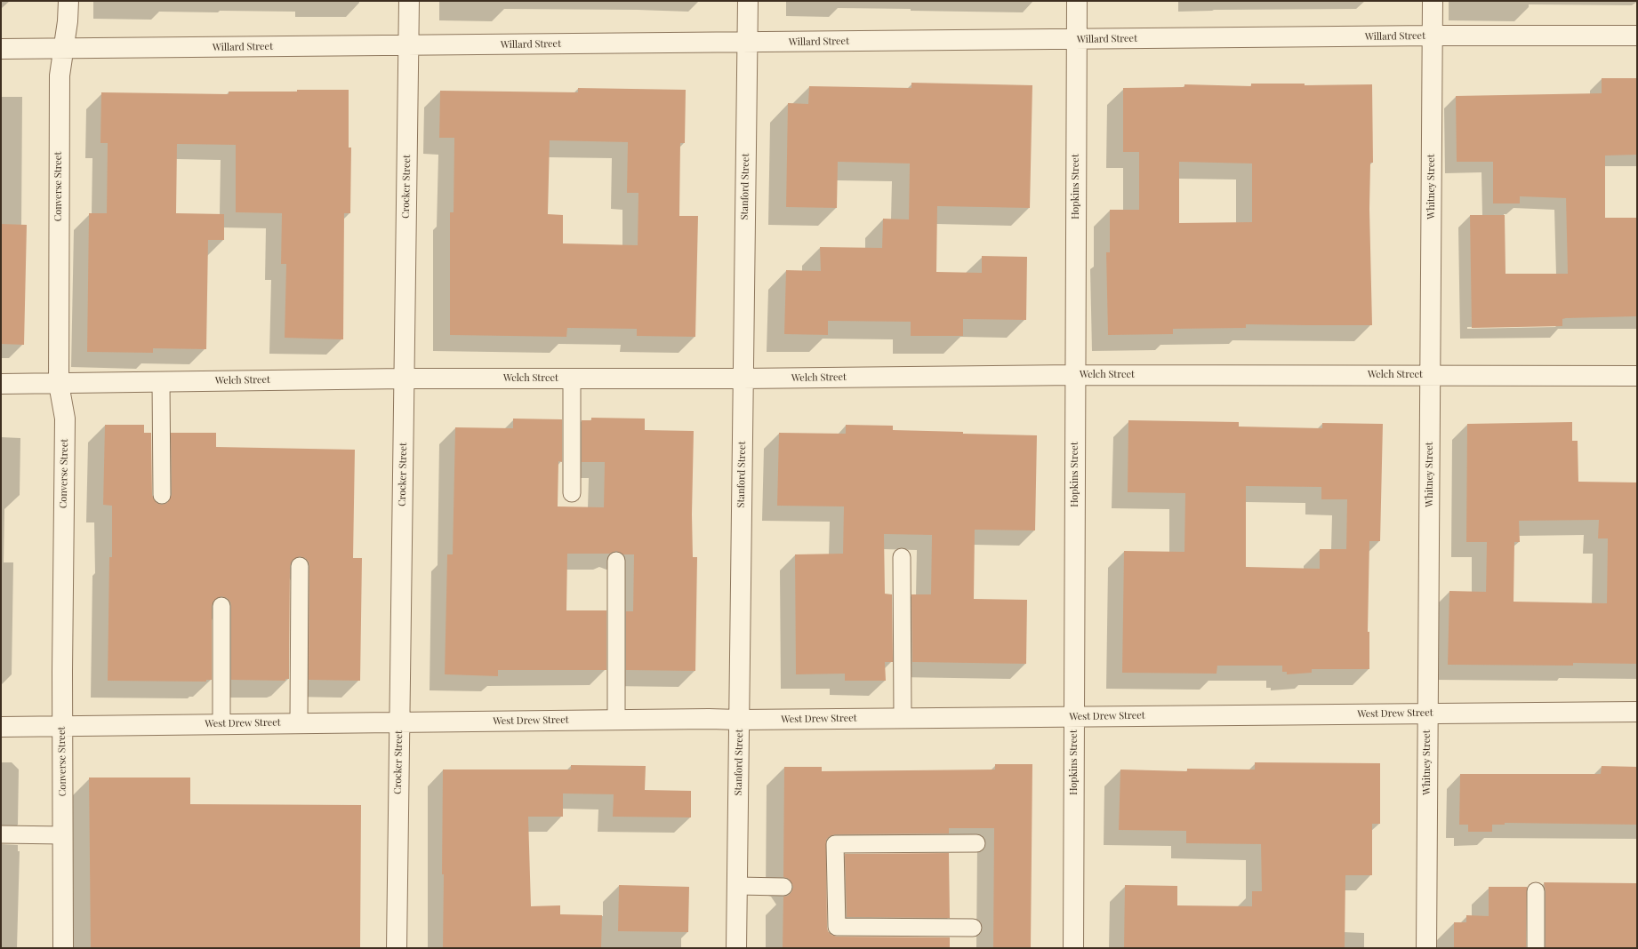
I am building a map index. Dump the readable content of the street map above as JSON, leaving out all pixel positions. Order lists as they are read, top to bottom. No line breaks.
{"streets":{"street":["Willard Street","Converse Street","Crocker Street","Stanford Street","Hopkins Street","Whitney Street","Welch Street","West Drew Street"]},"crossings":[["Willard Street","Converse Street"],["Willard Street","Crocker Street"],["Willard Street","Stanford Street"],["Willard Street","Hopkins Street"],["Willard Street","Whitney Street"],["Converse Street","Welch Street"],["Converse Street","West Drew Street"],["Crocker Street","Welch Street"],["Crocker Street","West Drew Street"],["Stanford Street","Welch Street"],["Stanford Street","West Drew Street"],["Hopkins Street","Welch Street"],["Hopkins Street","West Drew Street"],["Whitney Street","Welch Street"],["Whitney Street","West Drew Street"]]}
